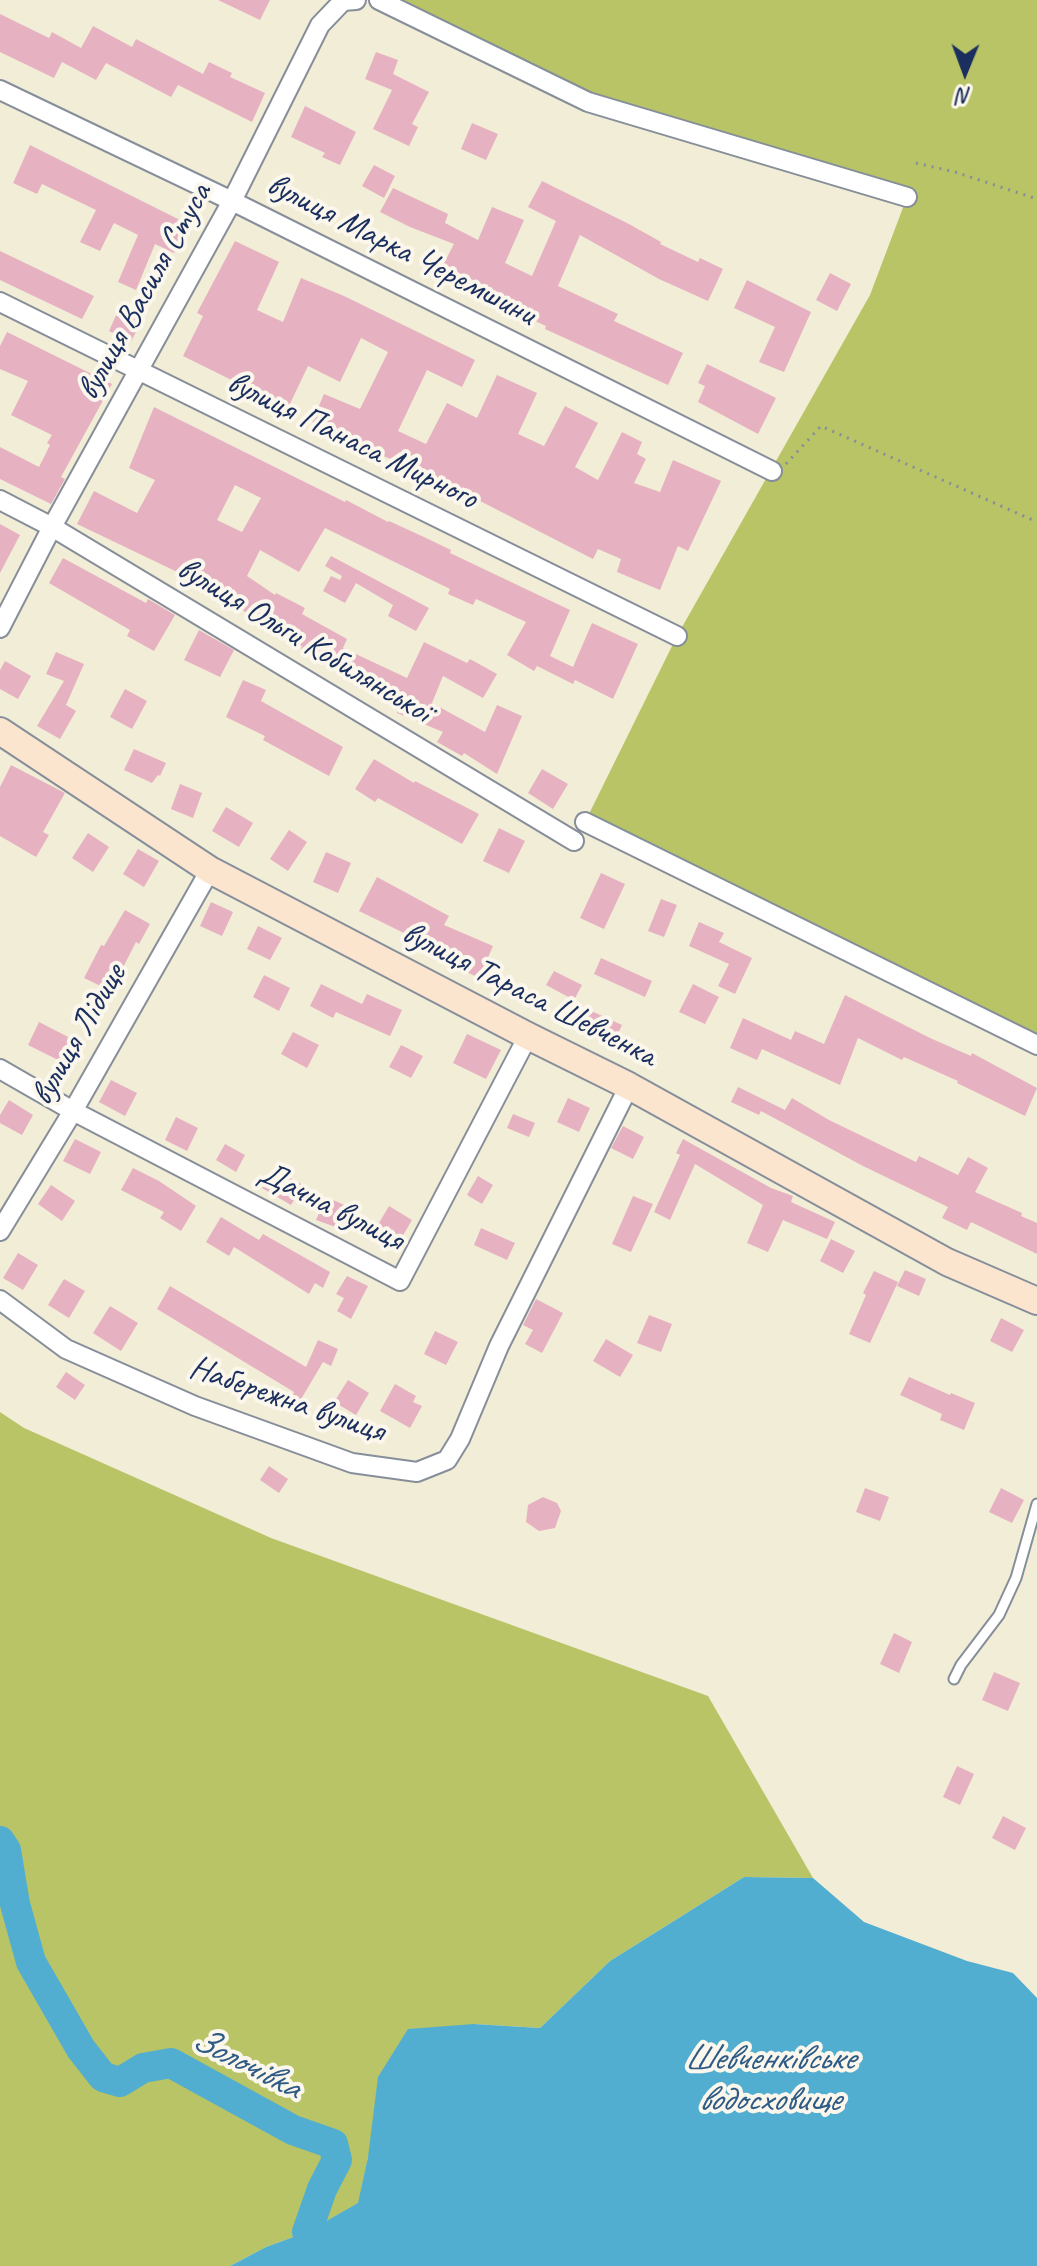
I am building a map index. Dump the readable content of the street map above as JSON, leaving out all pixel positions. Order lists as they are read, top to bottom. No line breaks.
{"streets":{"main road":["вулиця Тараса Шевченка"],"street":["вулиця Марка Черемшини","вулиця Василя Стуса","вулиця Панаса Мирного","вулиця Ольги Кобилянської","вулиця Лідице","Дачна вулиця","Набережна вулиця"]},"crossings":[["вулиця Марка Черемшини","вулиця Василя Стуса"],["вулиця Василя Стуса","вулиця Панаса Мирного"],["вулиця Василя Стуса","вулиця Ольги Кобилянської"],["вулиця Тараса Шевченка","вулиця Лідице"],["вулиця Тараса Шевченка","Дачна вулиця"],["вулиця Тараса Шевченка","Набережна вулиця"],["вулиця Лідице","Дачна вулиця"]],"water":["Шевченківське водосховище","Золочівка"],"north":"bottom"}
